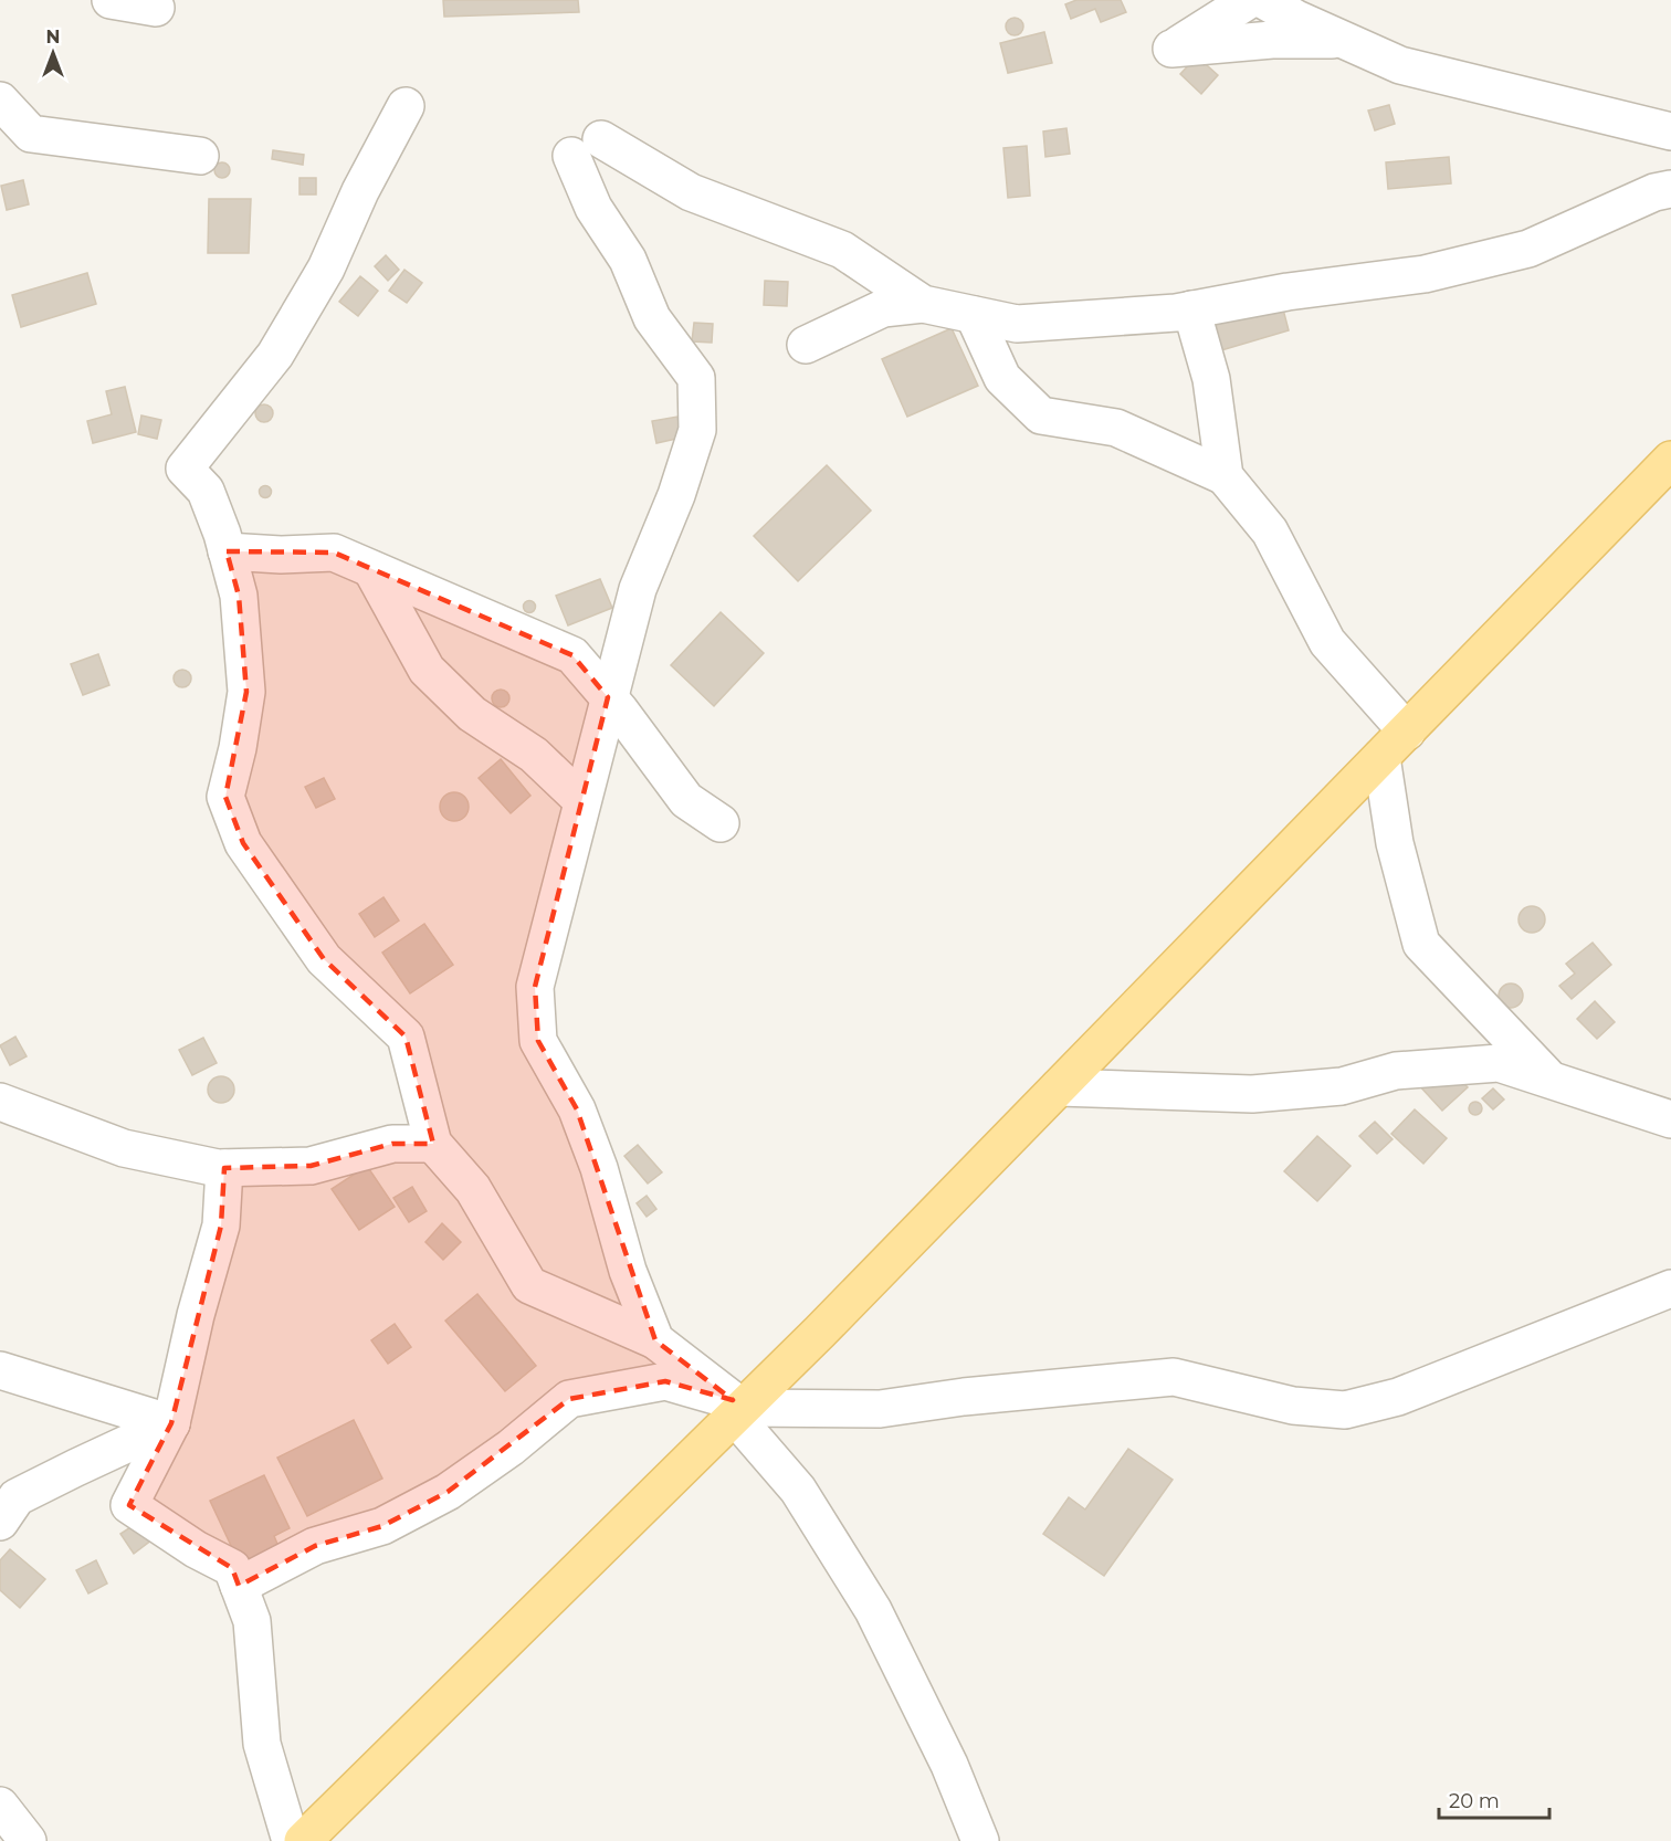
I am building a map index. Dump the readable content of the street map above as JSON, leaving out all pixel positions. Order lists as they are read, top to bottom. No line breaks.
{"scale_bar":"20 m","north":"top"}
